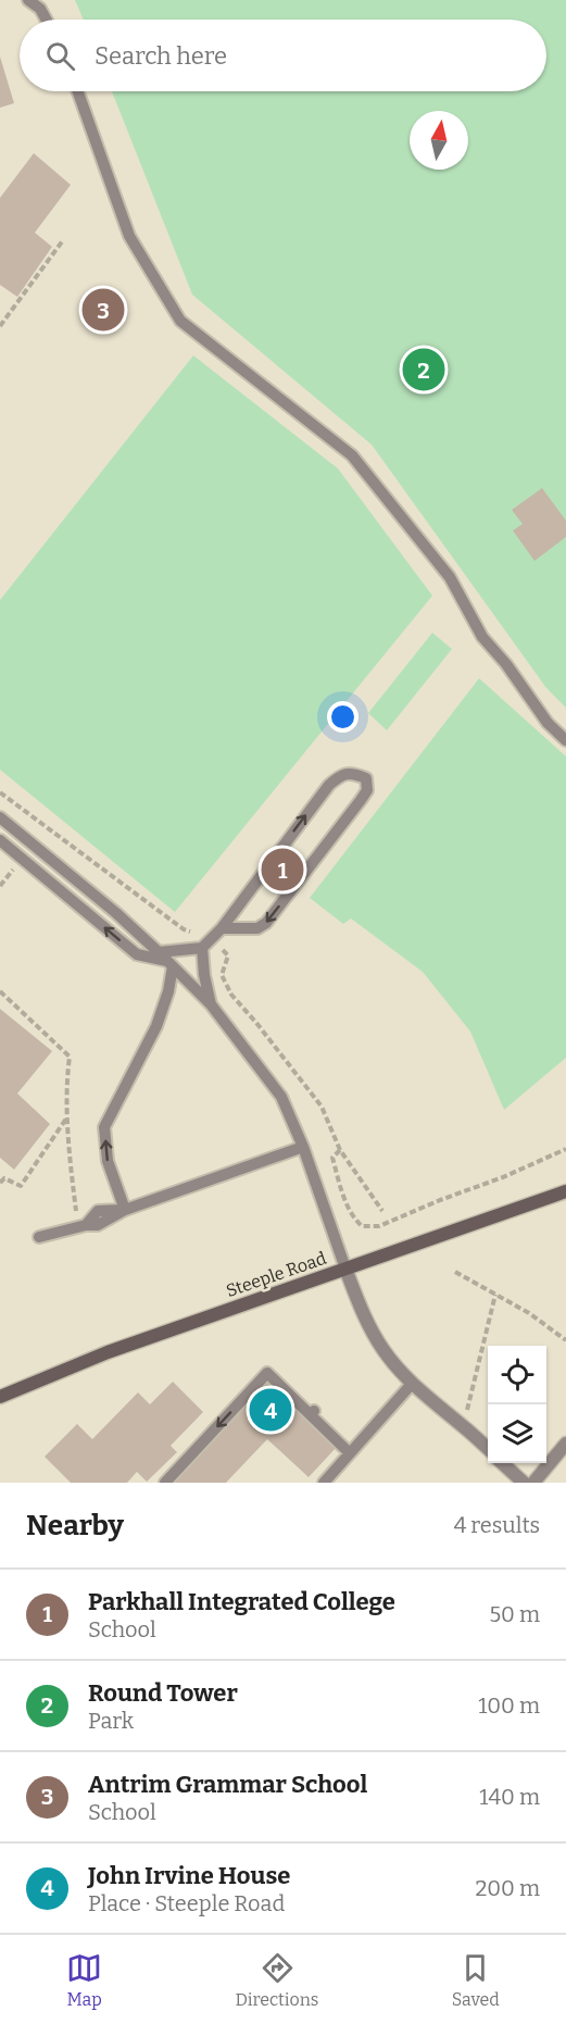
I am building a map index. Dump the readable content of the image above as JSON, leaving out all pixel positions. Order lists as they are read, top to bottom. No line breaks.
{"streets":{"street":["Steeple Road"]},"north":"top","page":{"search":"Search here","pins":["3","2","1","4"],"heading":["Nearby","4 results"],"list":[{"mark":"1","name":"Parkhall Integrated College","note":"School","value":"50 m"},{"mark":"2","name":"Round Tower","note":"Park","value":"100 m"},{"mark":"3","name":"Antrim Grammar School","note":"School","value":"140 m"},{"mark":"4","name":"John Irvine House","note":"Place · Steeple Road","value":"200 m"}],"nav":["Map","Directions","Saved"]}}
